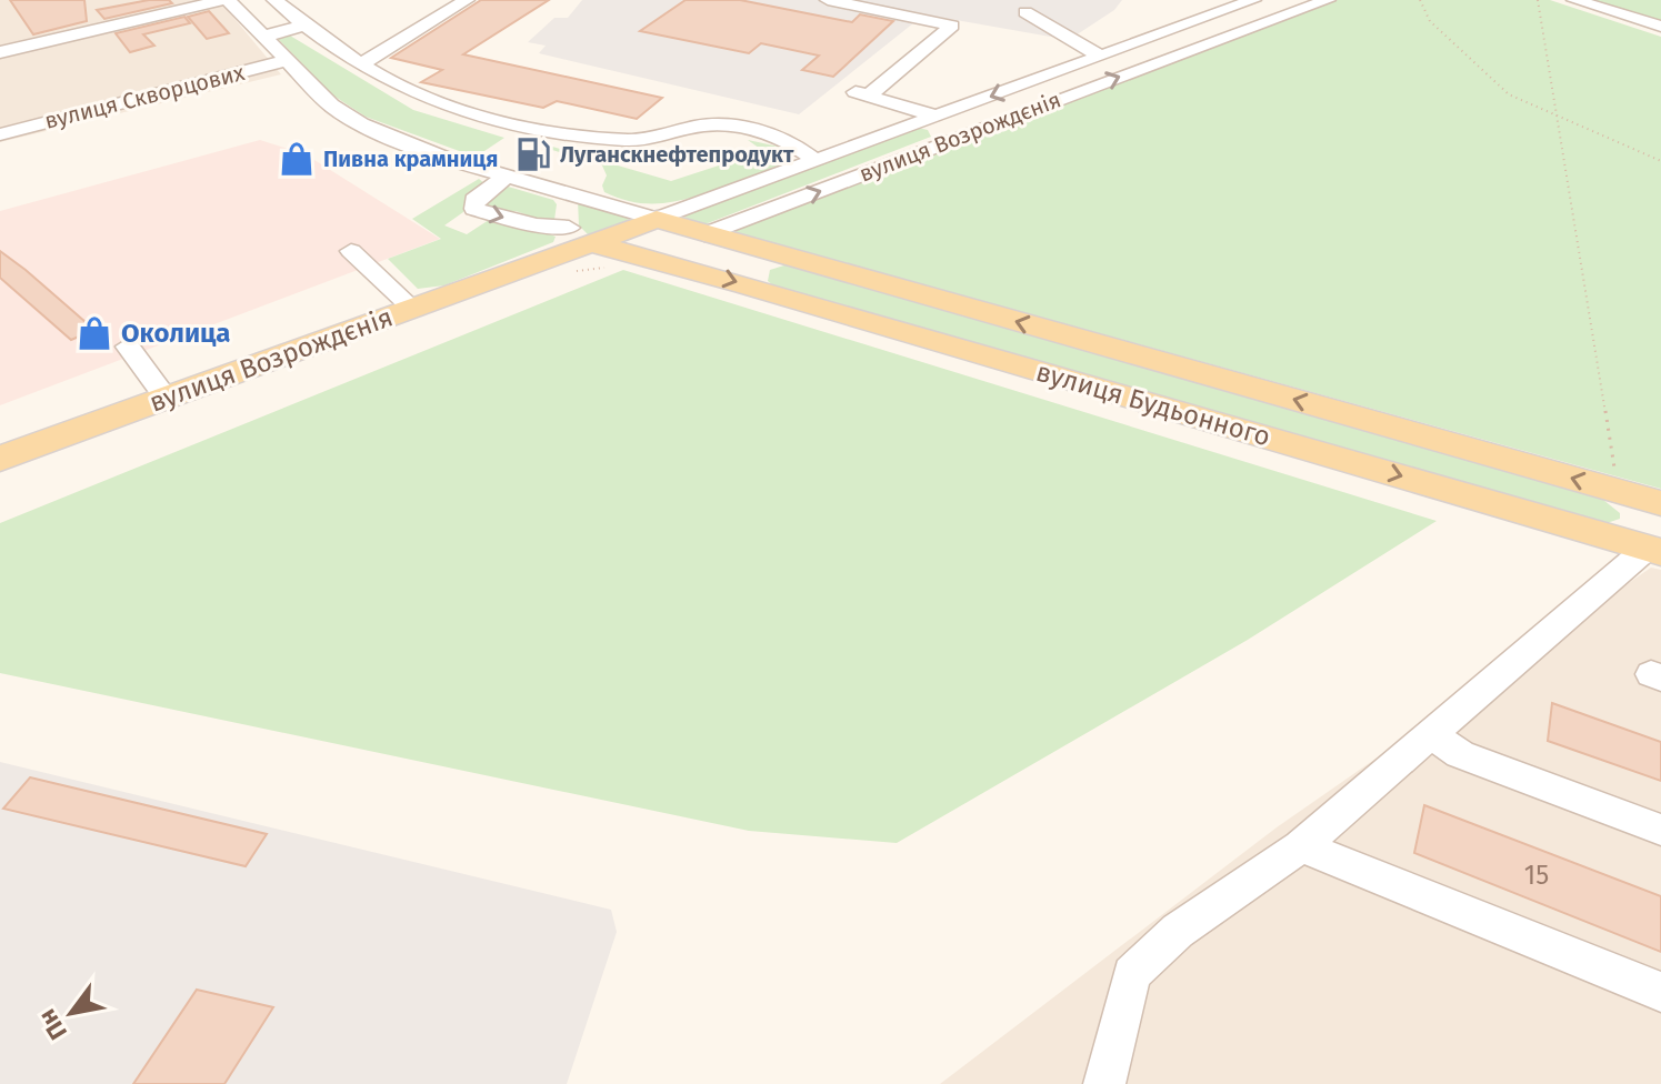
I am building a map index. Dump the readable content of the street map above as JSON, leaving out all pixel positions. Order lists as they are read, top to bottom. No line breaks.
{"streets":{"main road":["вулиця Возрождєнія","вулиця Будьонного"],"street":["вулиця Скворцових"]},"crossings":[["вулиця Возрождєнія","вулиця Будьонного"]],"places":{"fuel station":["Луганскнефтепродукт"],"shop":["Пивна крамниця","Околица"]},"house_numbers":["15"],"north":"bottom left"}
